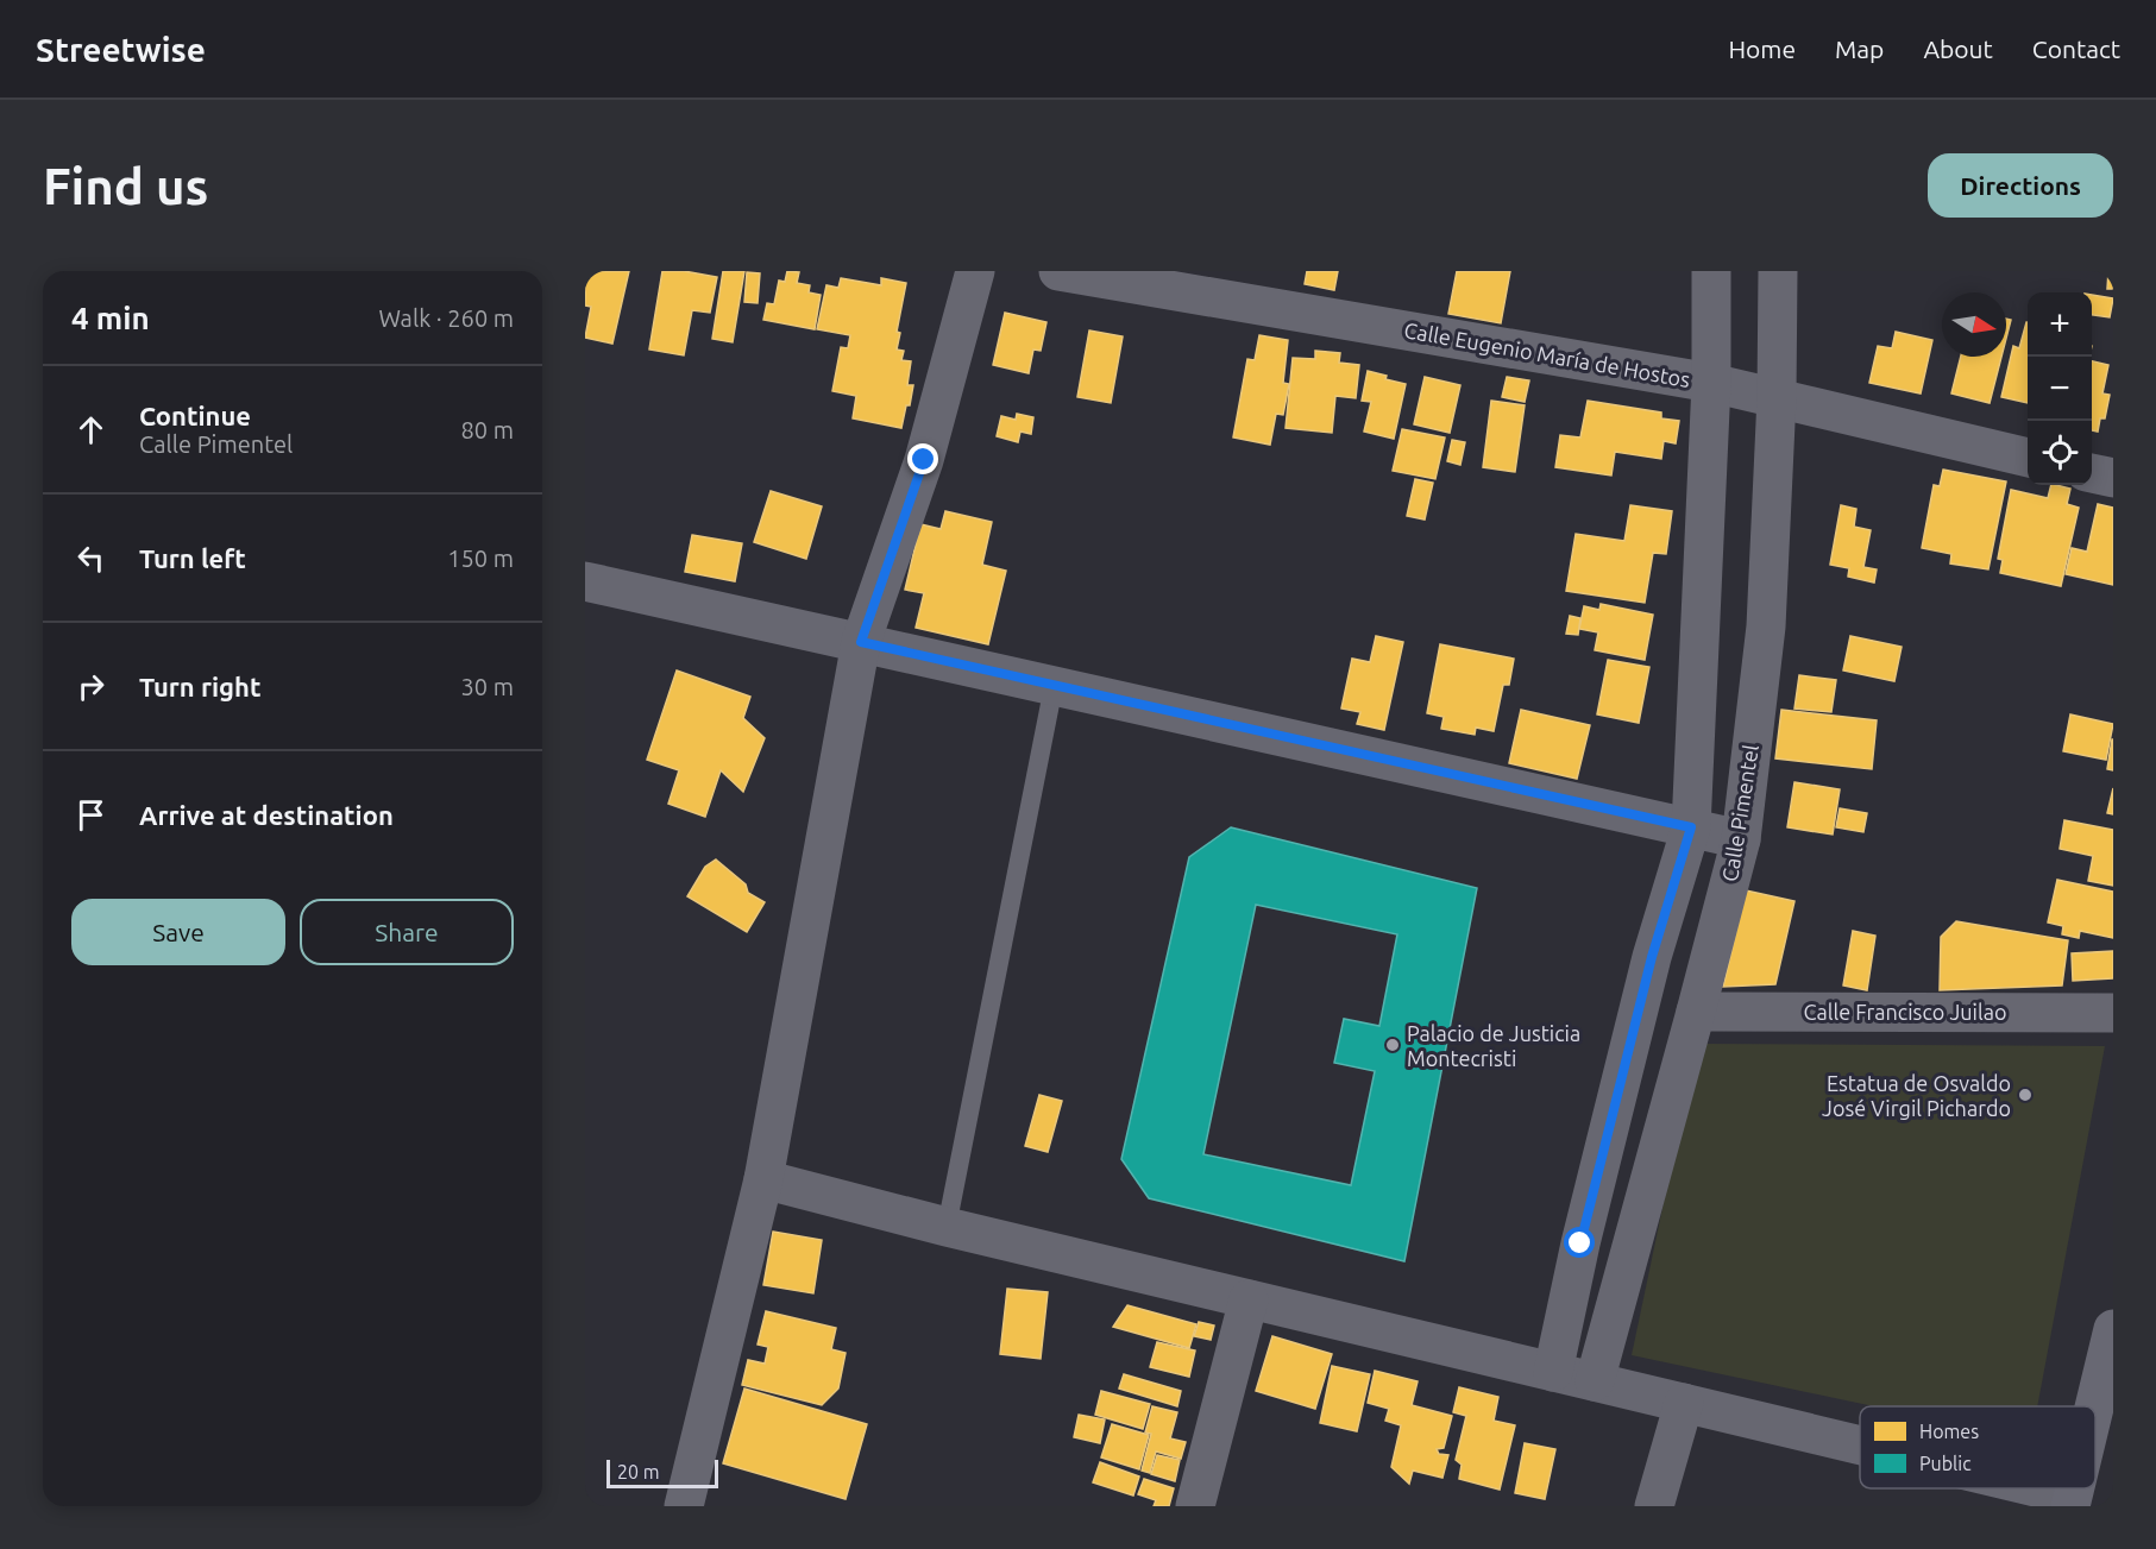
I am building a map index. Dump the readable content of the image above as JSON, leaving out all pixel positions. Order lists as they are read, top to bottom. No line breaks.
{"streets":{"street":["Calle Eugenio María de Hostos","Calle Pimentel","Calle Francisco Juilao"]},"crossings":[["Calle Eugenio María de Hostos","Calle Pimentel"],["Calle Pimentel","Calle Francisco Juilao"]],"places":["Palacio de Justicia Montecristi","Estatua de Osvaldo José Virgil Pichardo"],"legend":["Homes","Public"],"scale_bar":"20 m","north":"right","page":{"header":"Streetwise","nav":["Home","Map","About","Contact"],"buttons":["Directions",["Save","Share"]],"title":"Find us","heading":["4 min","Walk · 260 m"],"map_buttons":["+","−"],"list":[["Continue","Calle Pimentel","80 m"],["Turn left","150 m"],["Turn right","30 m"],"Arrive at destination"],"scale":"20 m"}}
